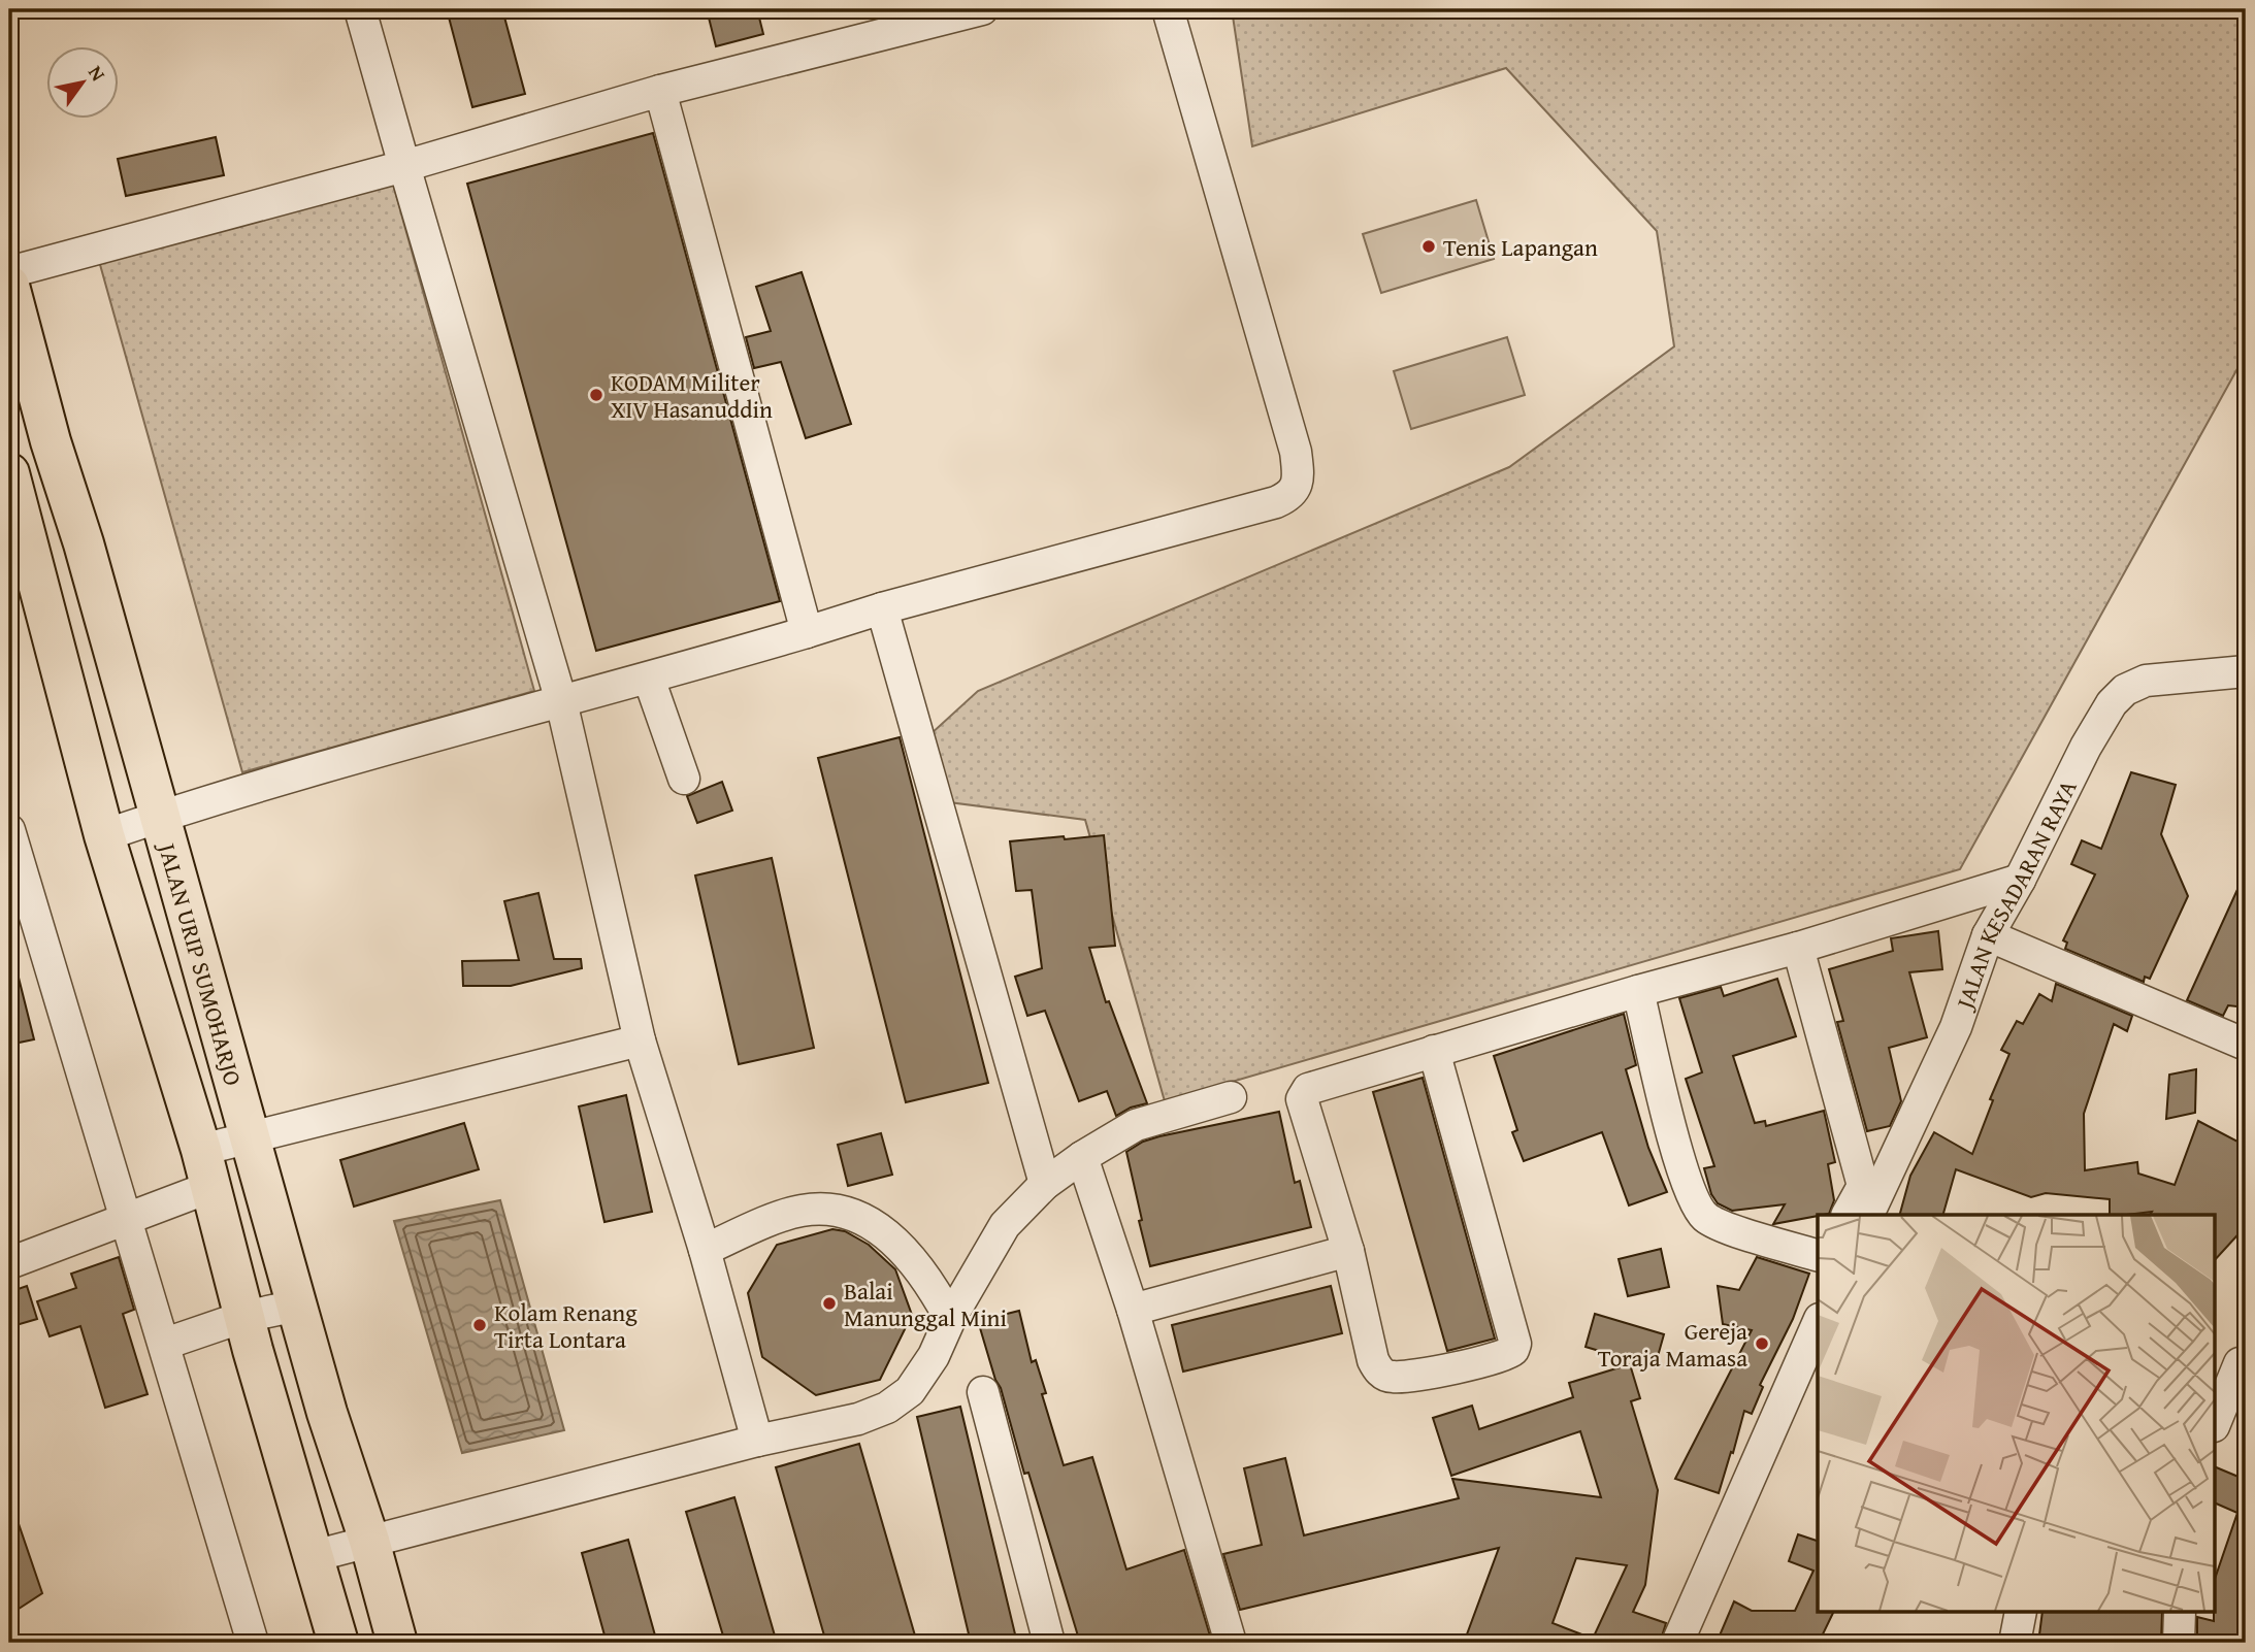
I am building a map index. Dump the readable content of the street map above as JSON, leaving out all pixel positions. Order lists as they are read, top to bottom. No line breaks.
{"streets":{"highway":["JALAN URIP SUMOHARJO"],"street":["JALAN KESADARAN RAYA"]},"places":["Tenis Lapangan","KODAM Militer XIV Hasanuddin","Balai Manunggal Mini","Kolam Renang Tirta Lontara","Gereja Toraja Mamasa"],"north":"top right"}
